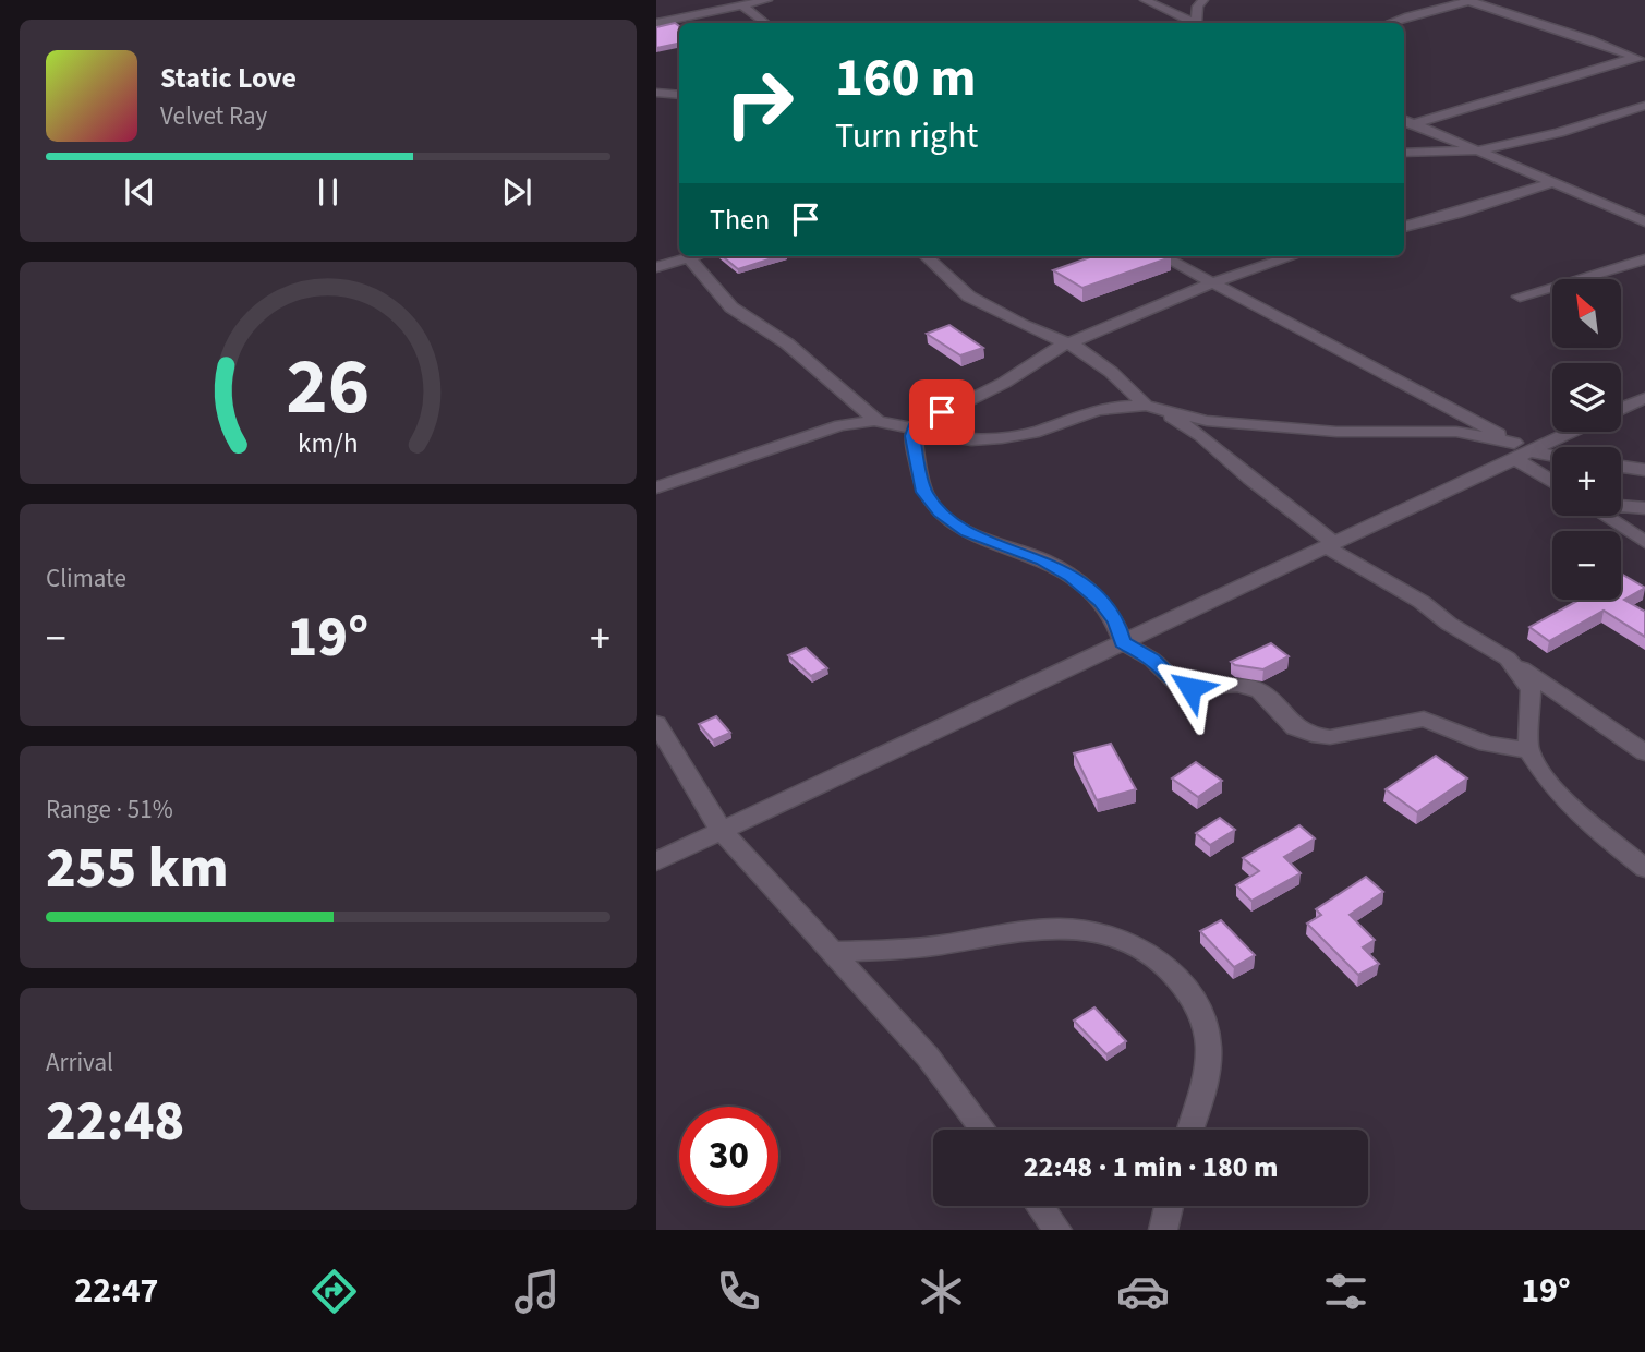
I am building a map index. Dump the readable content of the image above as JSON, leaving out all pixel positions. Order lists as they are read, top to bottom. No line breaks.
{"north":"top left","page":{"turn":["160 m","Turn right"],"song":["Static Love","Velvet Ray"],"then":"Then","map_buttons":["+","−"],"tile":["Climate",["Range · 51%","255 km"],["Arrival","22:48"]],"heat":["−","19°","+"],"limit":"30","trip":"22:48 · 1 min · 180 m","tabs":["22:47","19°"],"gauge":["26","km/h"]}}
